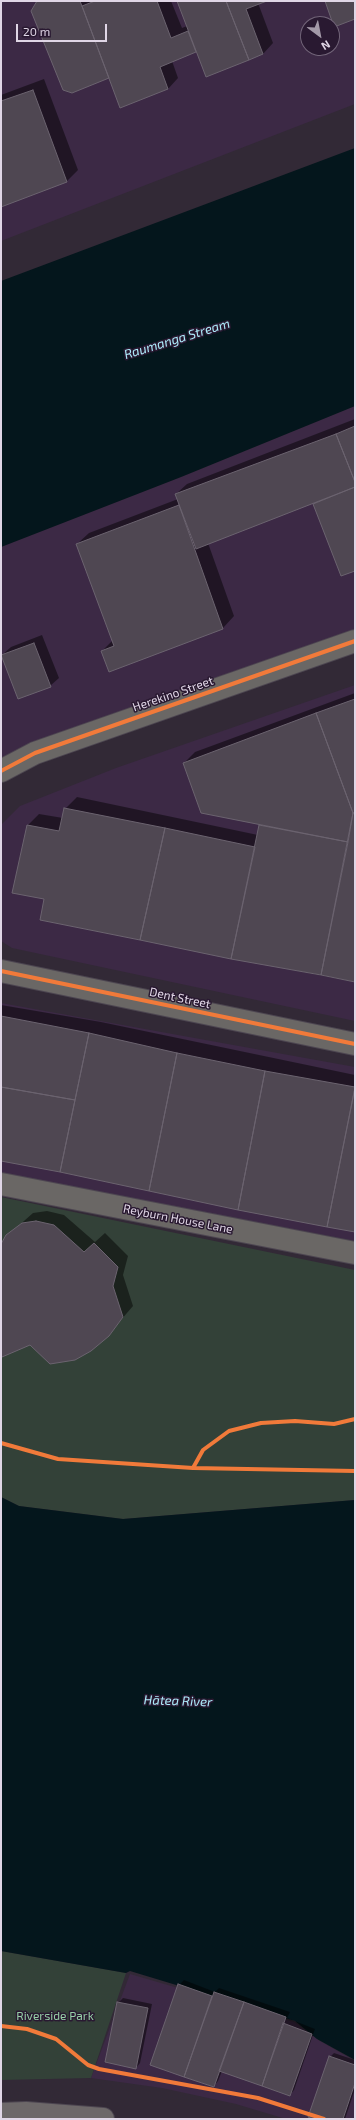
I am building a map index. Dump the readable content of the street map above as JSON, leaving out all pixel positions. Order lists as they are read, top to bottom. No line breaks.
{"streets":{"street":["Herekino Street","Dent Street","Reyburn House Lane"]},"water":["Raumanga Stream","Hātea River"],"parks":["Riverside Park"],"scale_bar":"20 m","north":"bottom right"}
